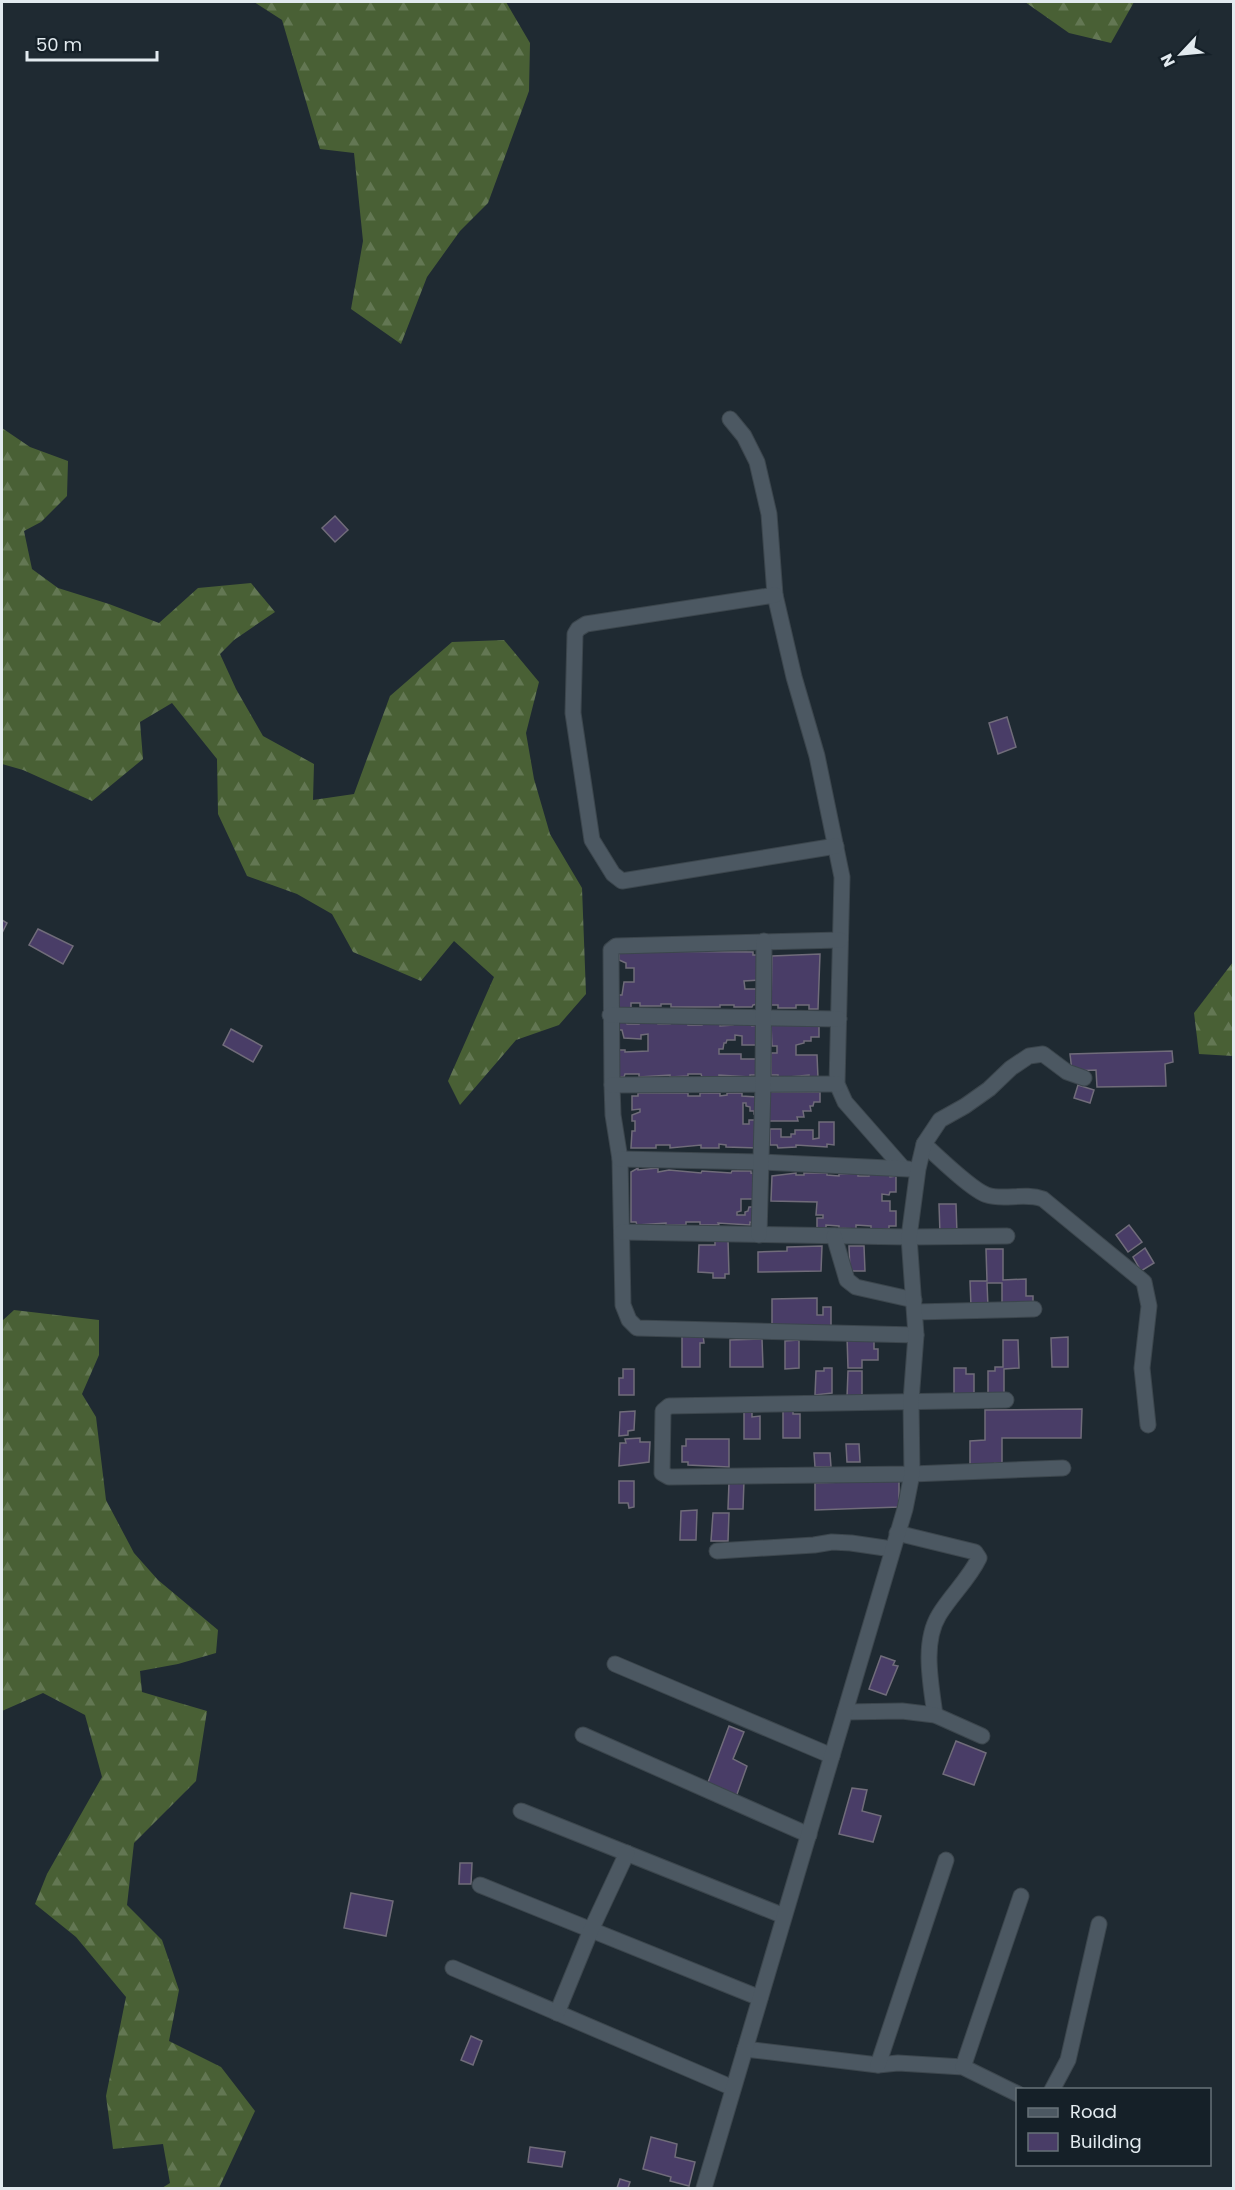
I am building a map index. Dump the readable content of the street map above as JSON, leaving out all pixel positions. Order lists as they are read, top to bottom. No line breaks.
{"legend":["Road","Building"],"scale_bar":"50 m","north":"bottom left"}
